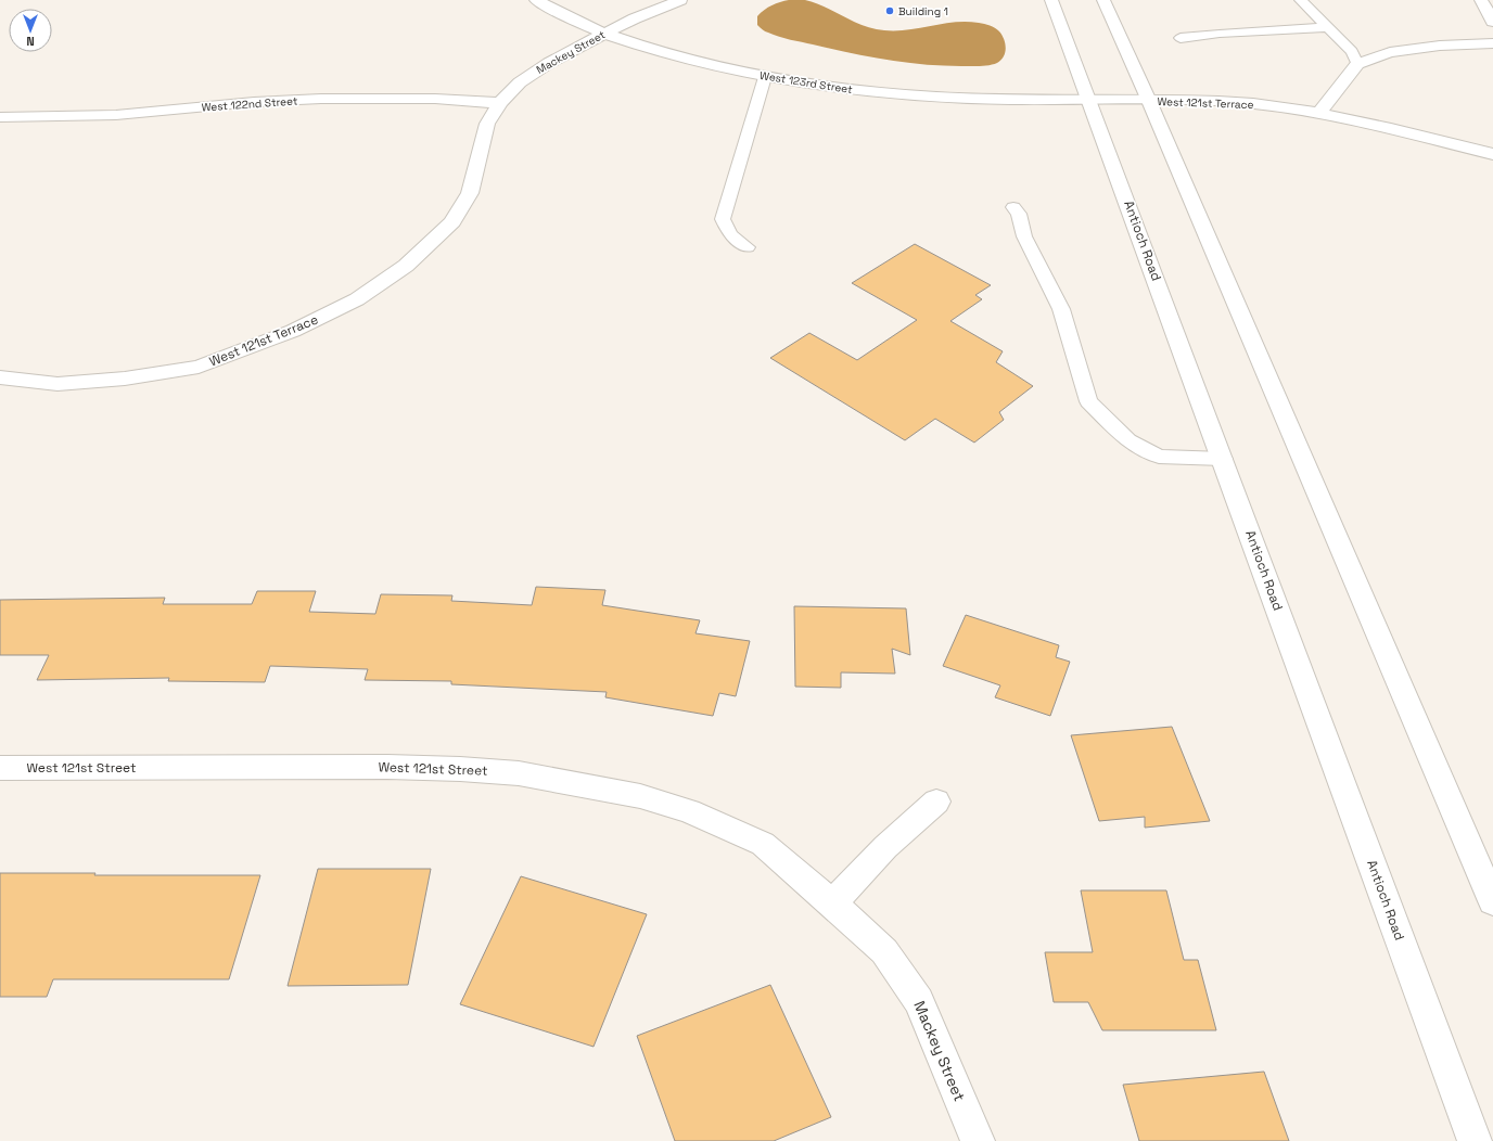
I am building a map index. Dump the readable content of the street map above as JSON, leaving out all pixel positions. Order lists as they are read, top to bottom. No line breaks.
{"streets":{"street":["Mackey Street","West 123rd Street","West 121st Terrace","West 122nd Street","Antioch Road","West 121st Street"]},"crossings":[["Mackey Street","West 123rd Street"],["Mackey Street","West 121st Terrace"],["Mackey Street","West 122nd Street"],["Mackey Street","West 121st Street"],["West 123rd Street","West 121st Terrace"],["West 123rd Street","Antioch Road"],["West 121st Terrace","Antioch Road"]],"places":["Building 1"],"north":"bottom"}
